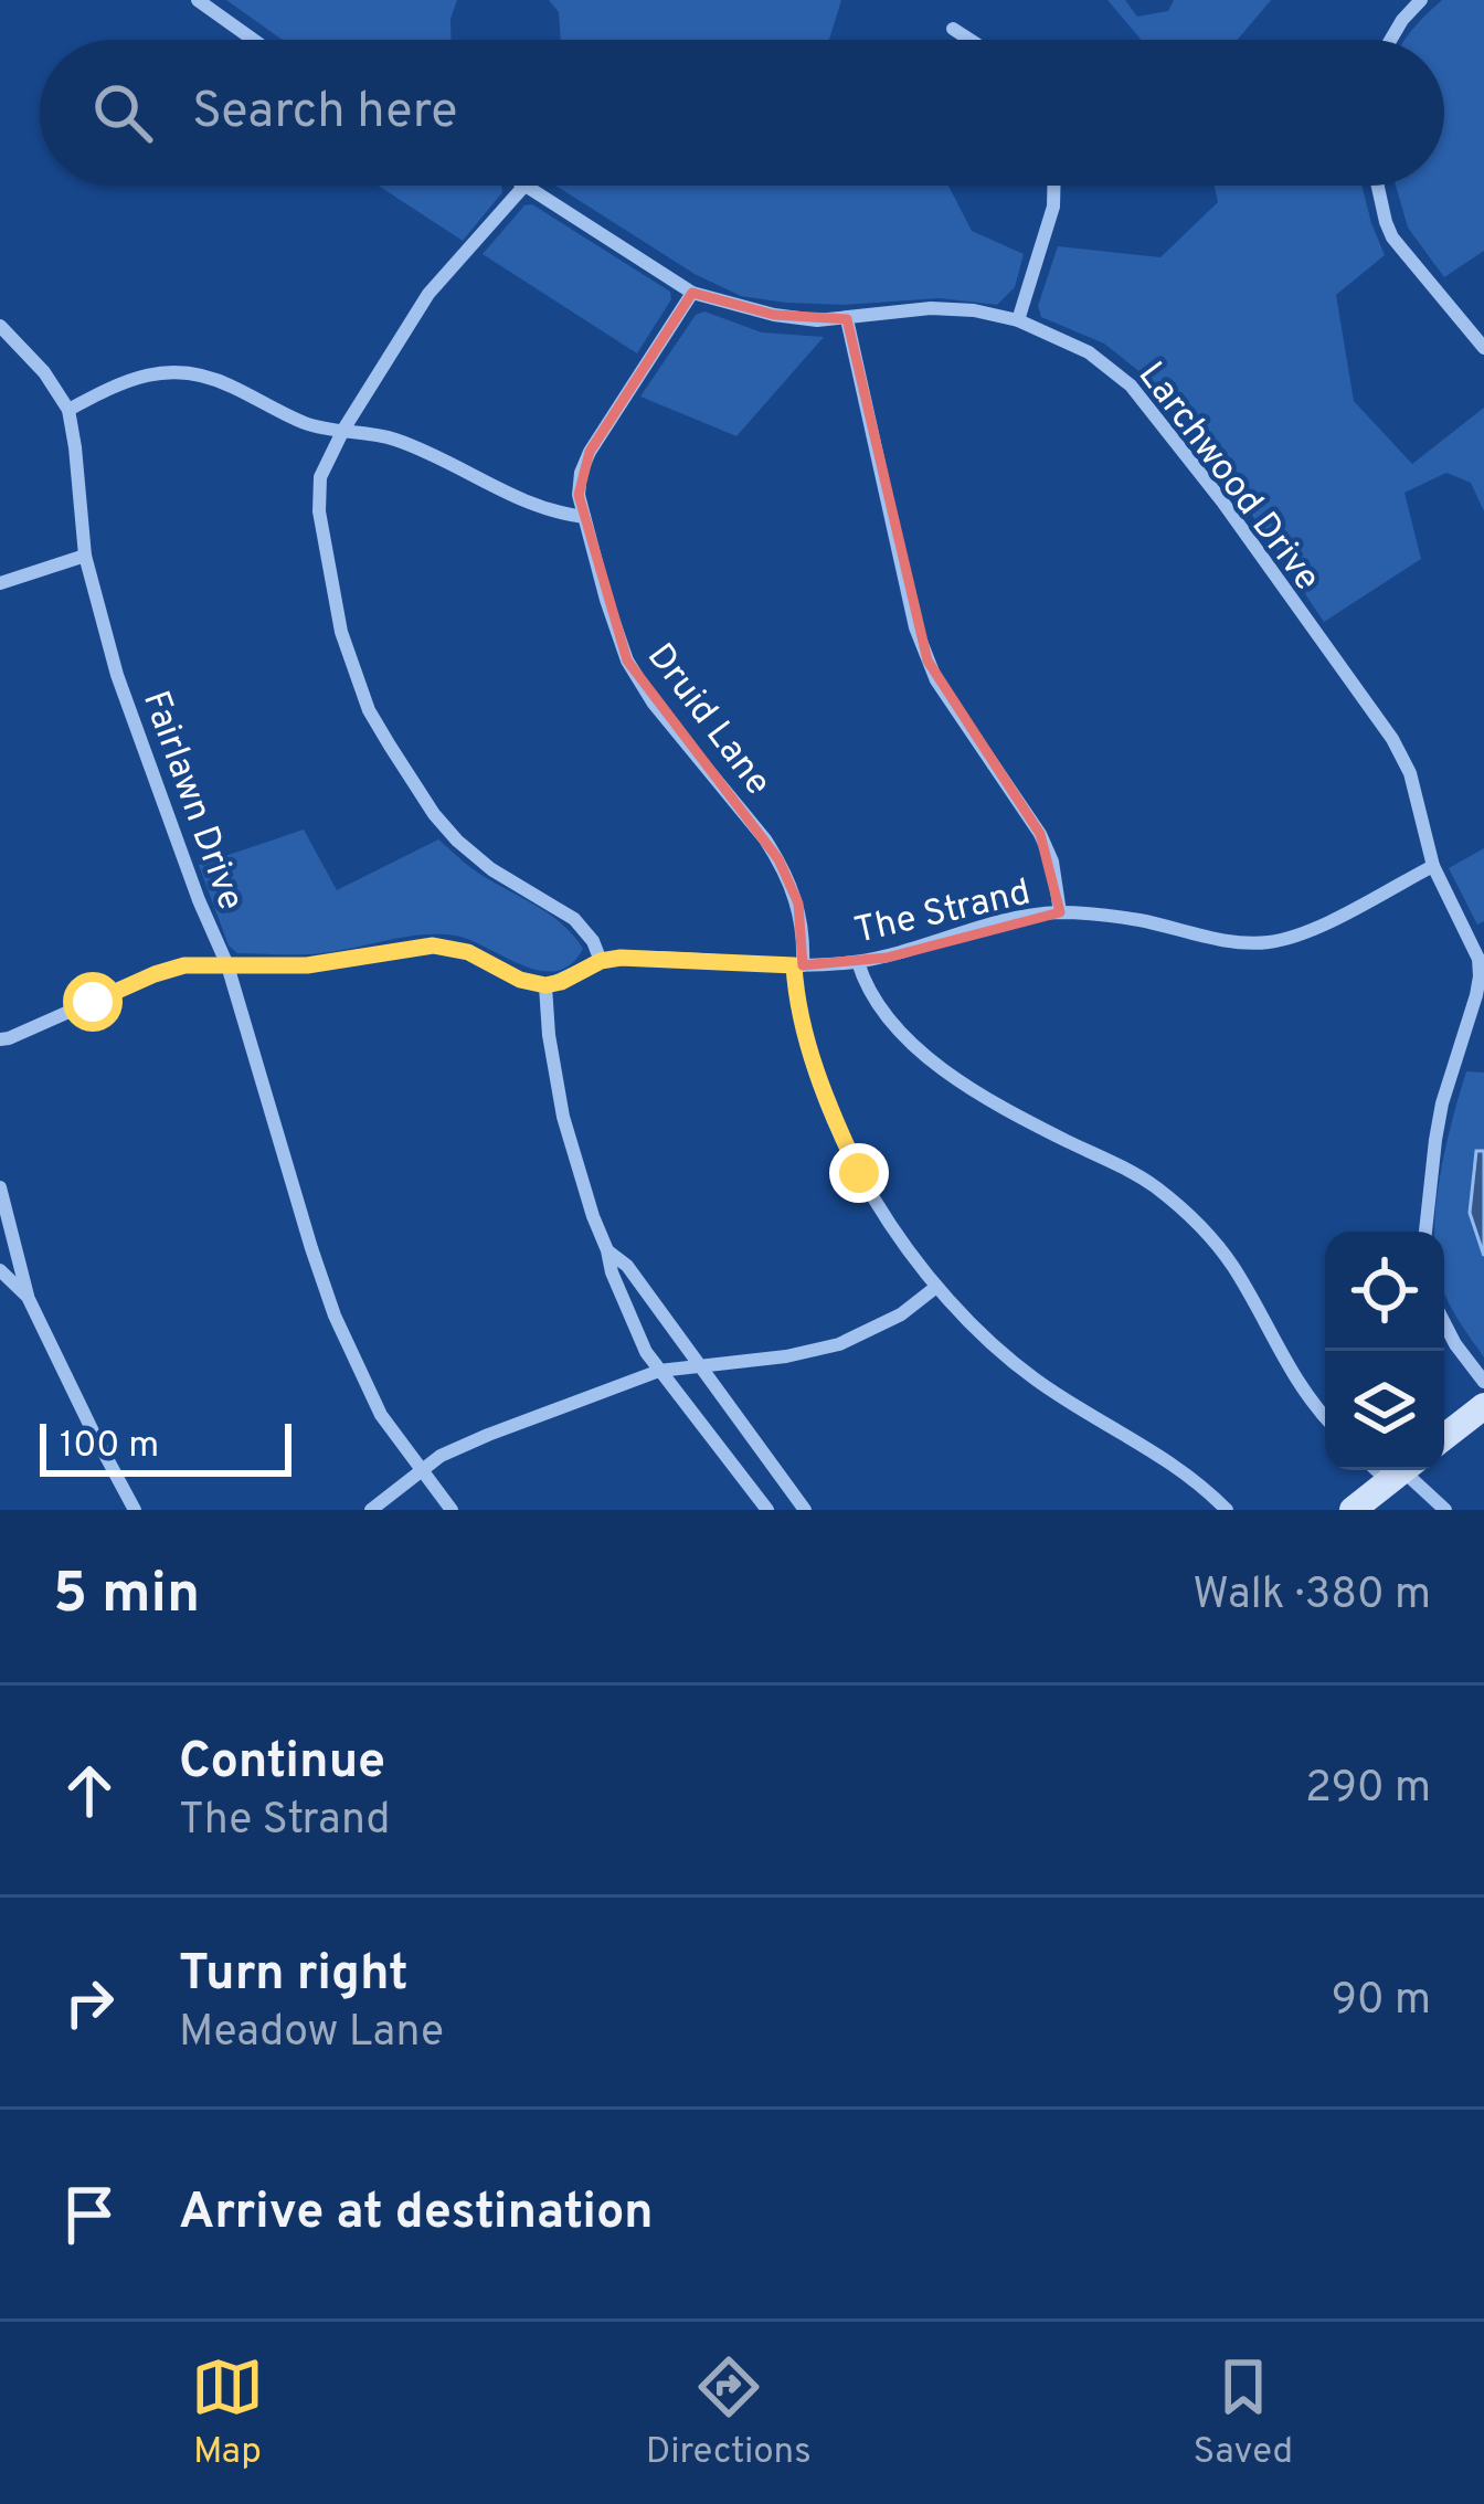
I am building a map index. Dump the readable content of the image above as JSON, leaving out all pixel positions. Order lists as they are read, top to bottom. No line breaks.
{"streets":{"street":["Larchwood Drive","Druid Lane","Fairlawn Drive","The Strand"]},"crossings":[["Larchwood Drive","Druid Lane"],["Larchwood Drive","The Strand"],["Druid Lane","The Strand"]],"scale_bar":"100 m","page":{"search":"Search here","scale":"100 m","heading":["5 min","Walk · 380 m"],"list":[["Continue","The Strand","290 m"],["Turn right","Meadow Lane","90 m"],"Arrive at destination"],"nav":["Map","Directions","Saved"]}}
